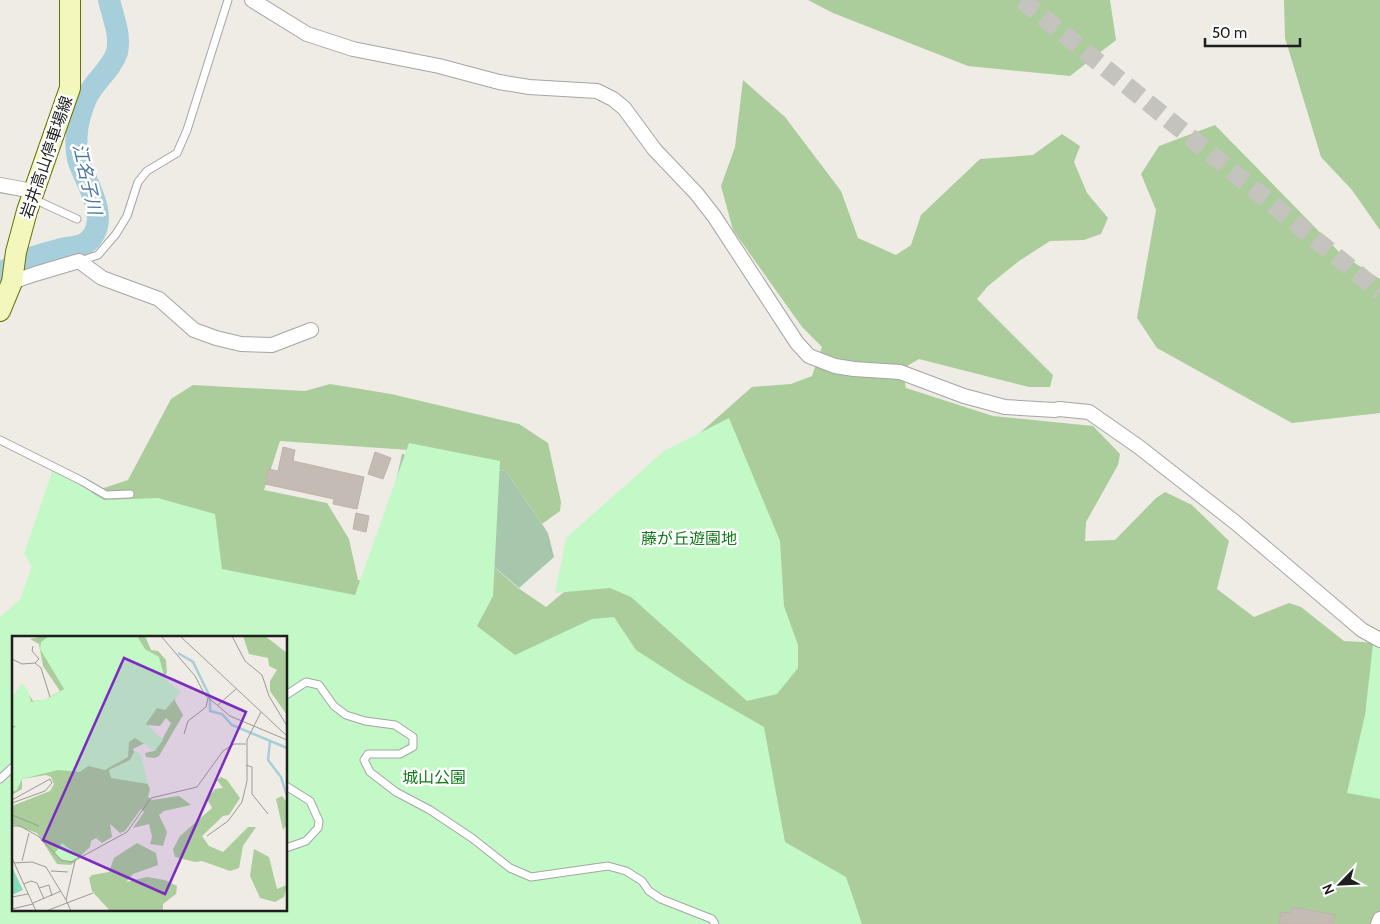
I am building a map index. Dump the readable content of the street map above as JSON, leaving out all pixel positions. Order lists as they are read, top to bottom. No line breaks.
{"streets":{"main road":["岩井高山停車場線"]},"water":["江名子川"],"parks":["藤が丘遊園地","城山公園"],"scale_bar":"50 m","north":"bottom left"}
